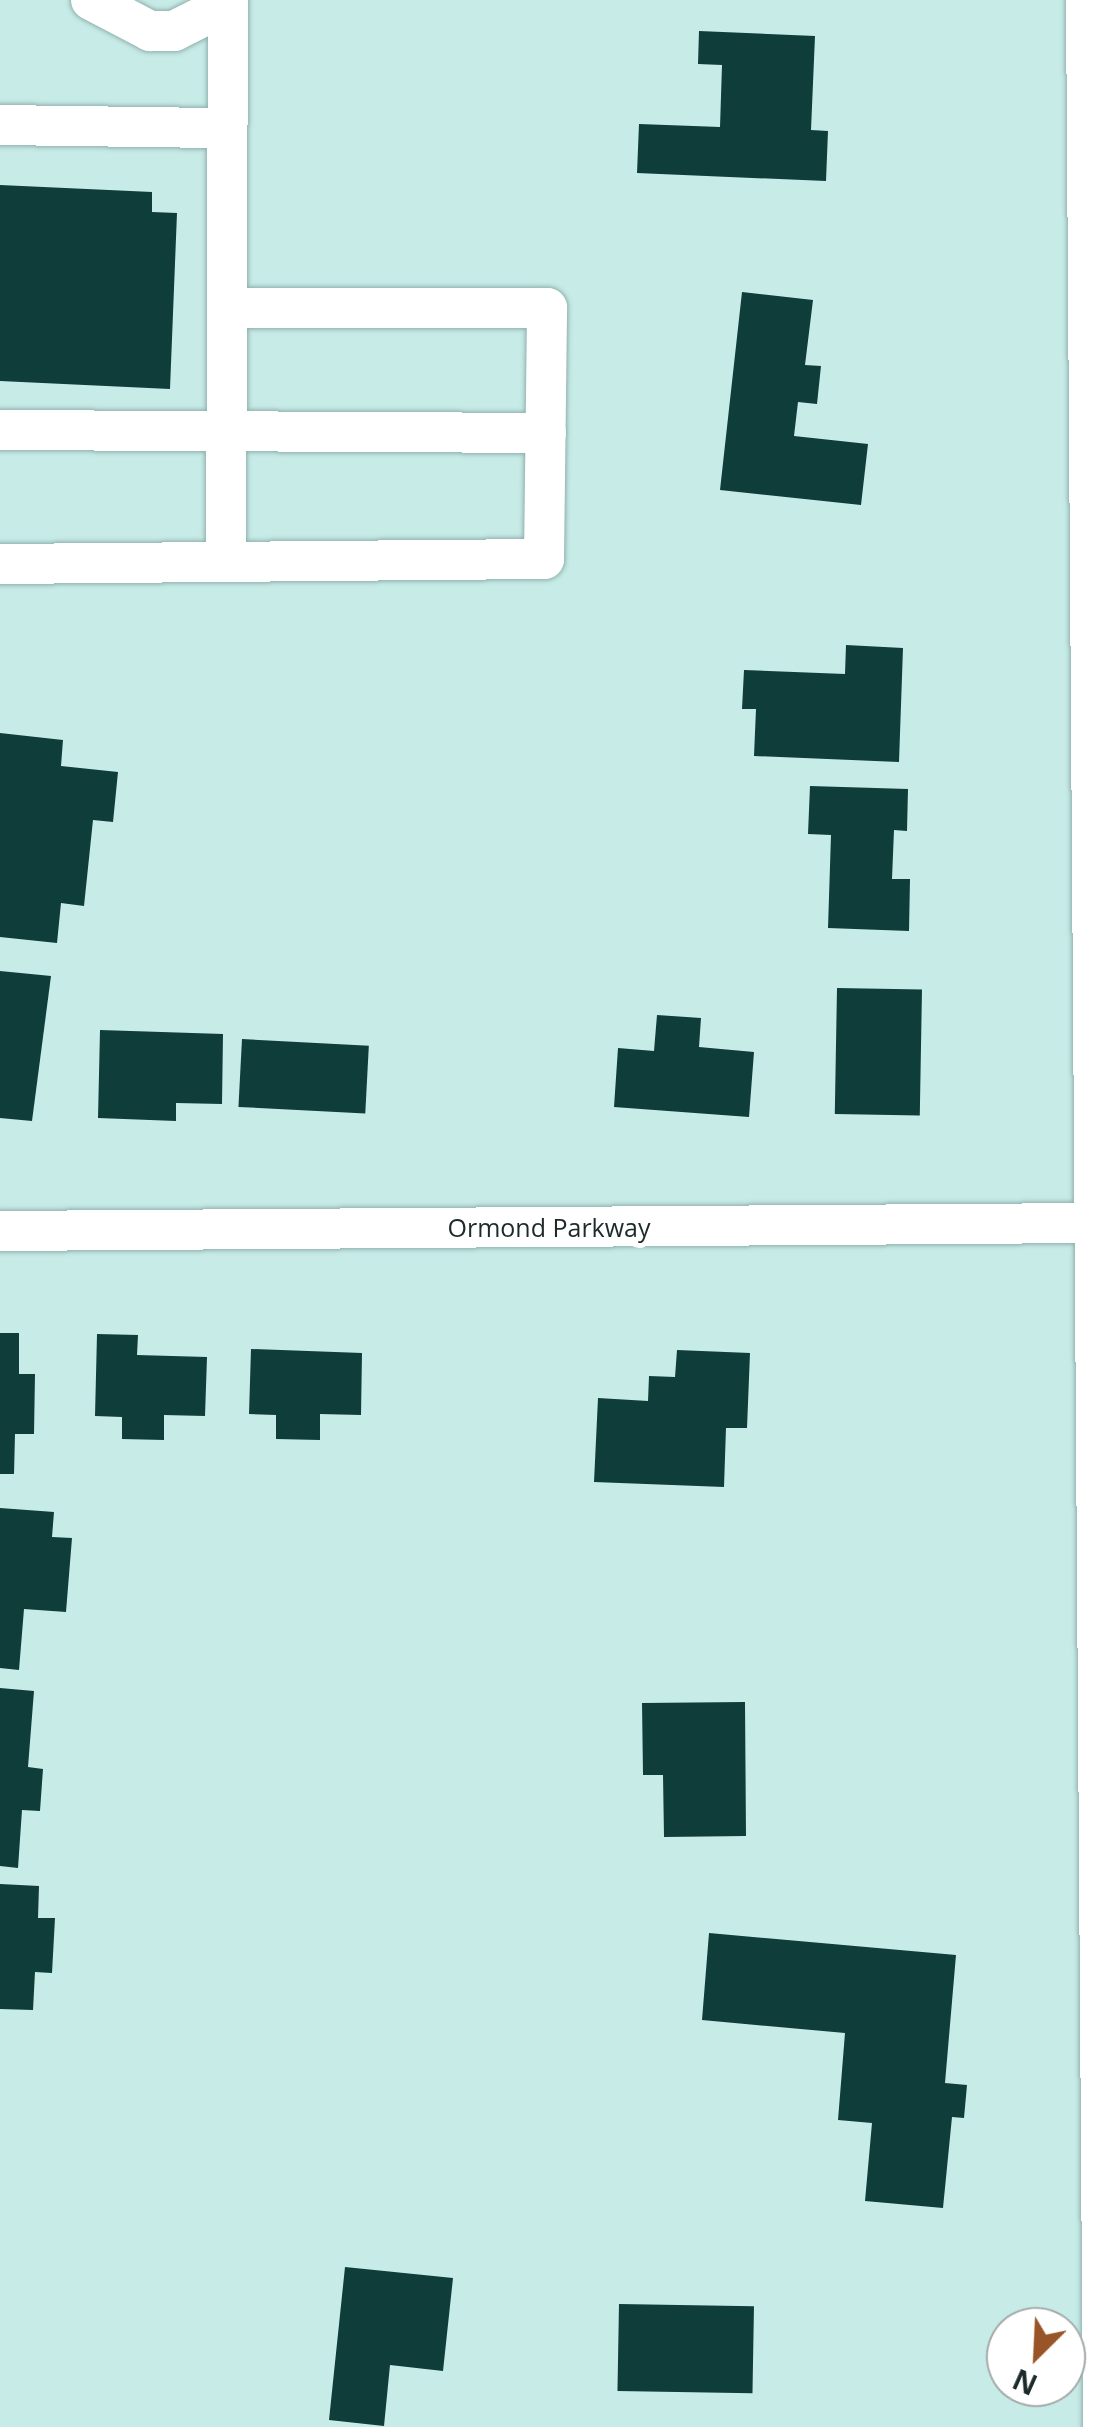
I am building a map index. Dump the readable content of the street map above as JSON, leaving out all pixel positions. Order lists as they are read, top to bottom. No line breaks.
{"streets":{"street":["Ormond Parkway"]},"north":"bottom left"}
